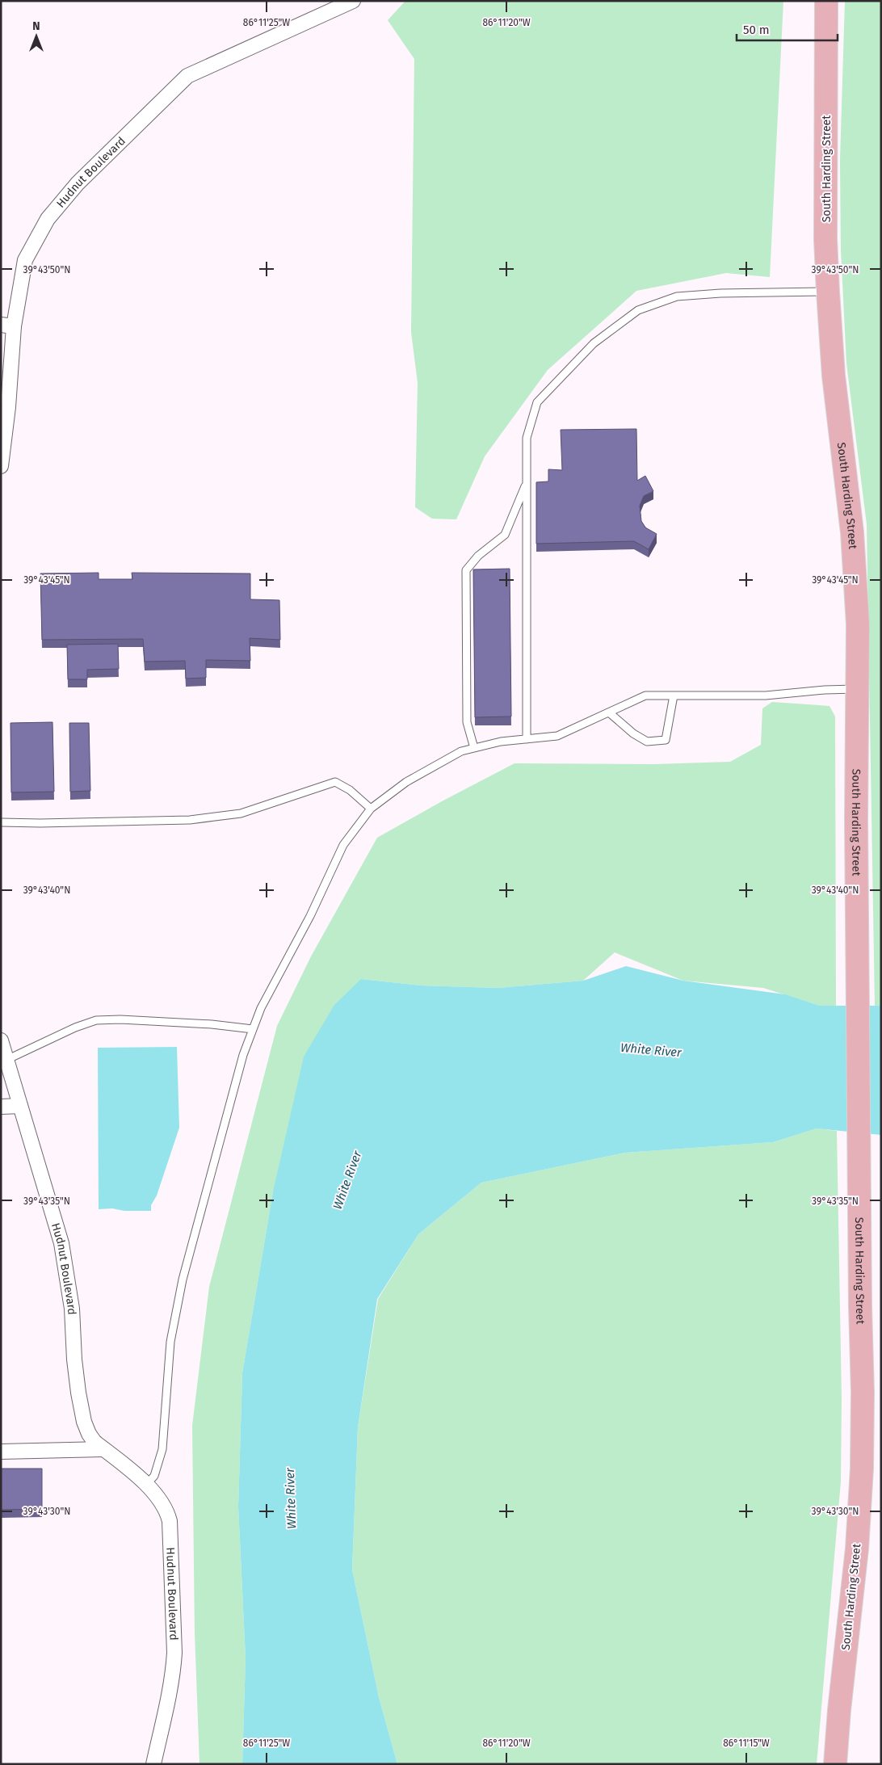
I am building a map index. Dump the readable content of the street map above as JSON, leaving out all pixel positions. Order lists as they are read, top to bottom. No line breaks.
{"streets":{"main road":["South Harding Street"],"street":["Hudnut Boulevard"]},"water":["White River"],"scale_bar":"50 m","north":"top","coordinates":["86°11'25\"W","86°11'20\"W","39°43'50\"N","39°43'45\"N","39°43'40\"N","39°43'35\"N","39°43'30\"N","86°11'15\"W"]}
